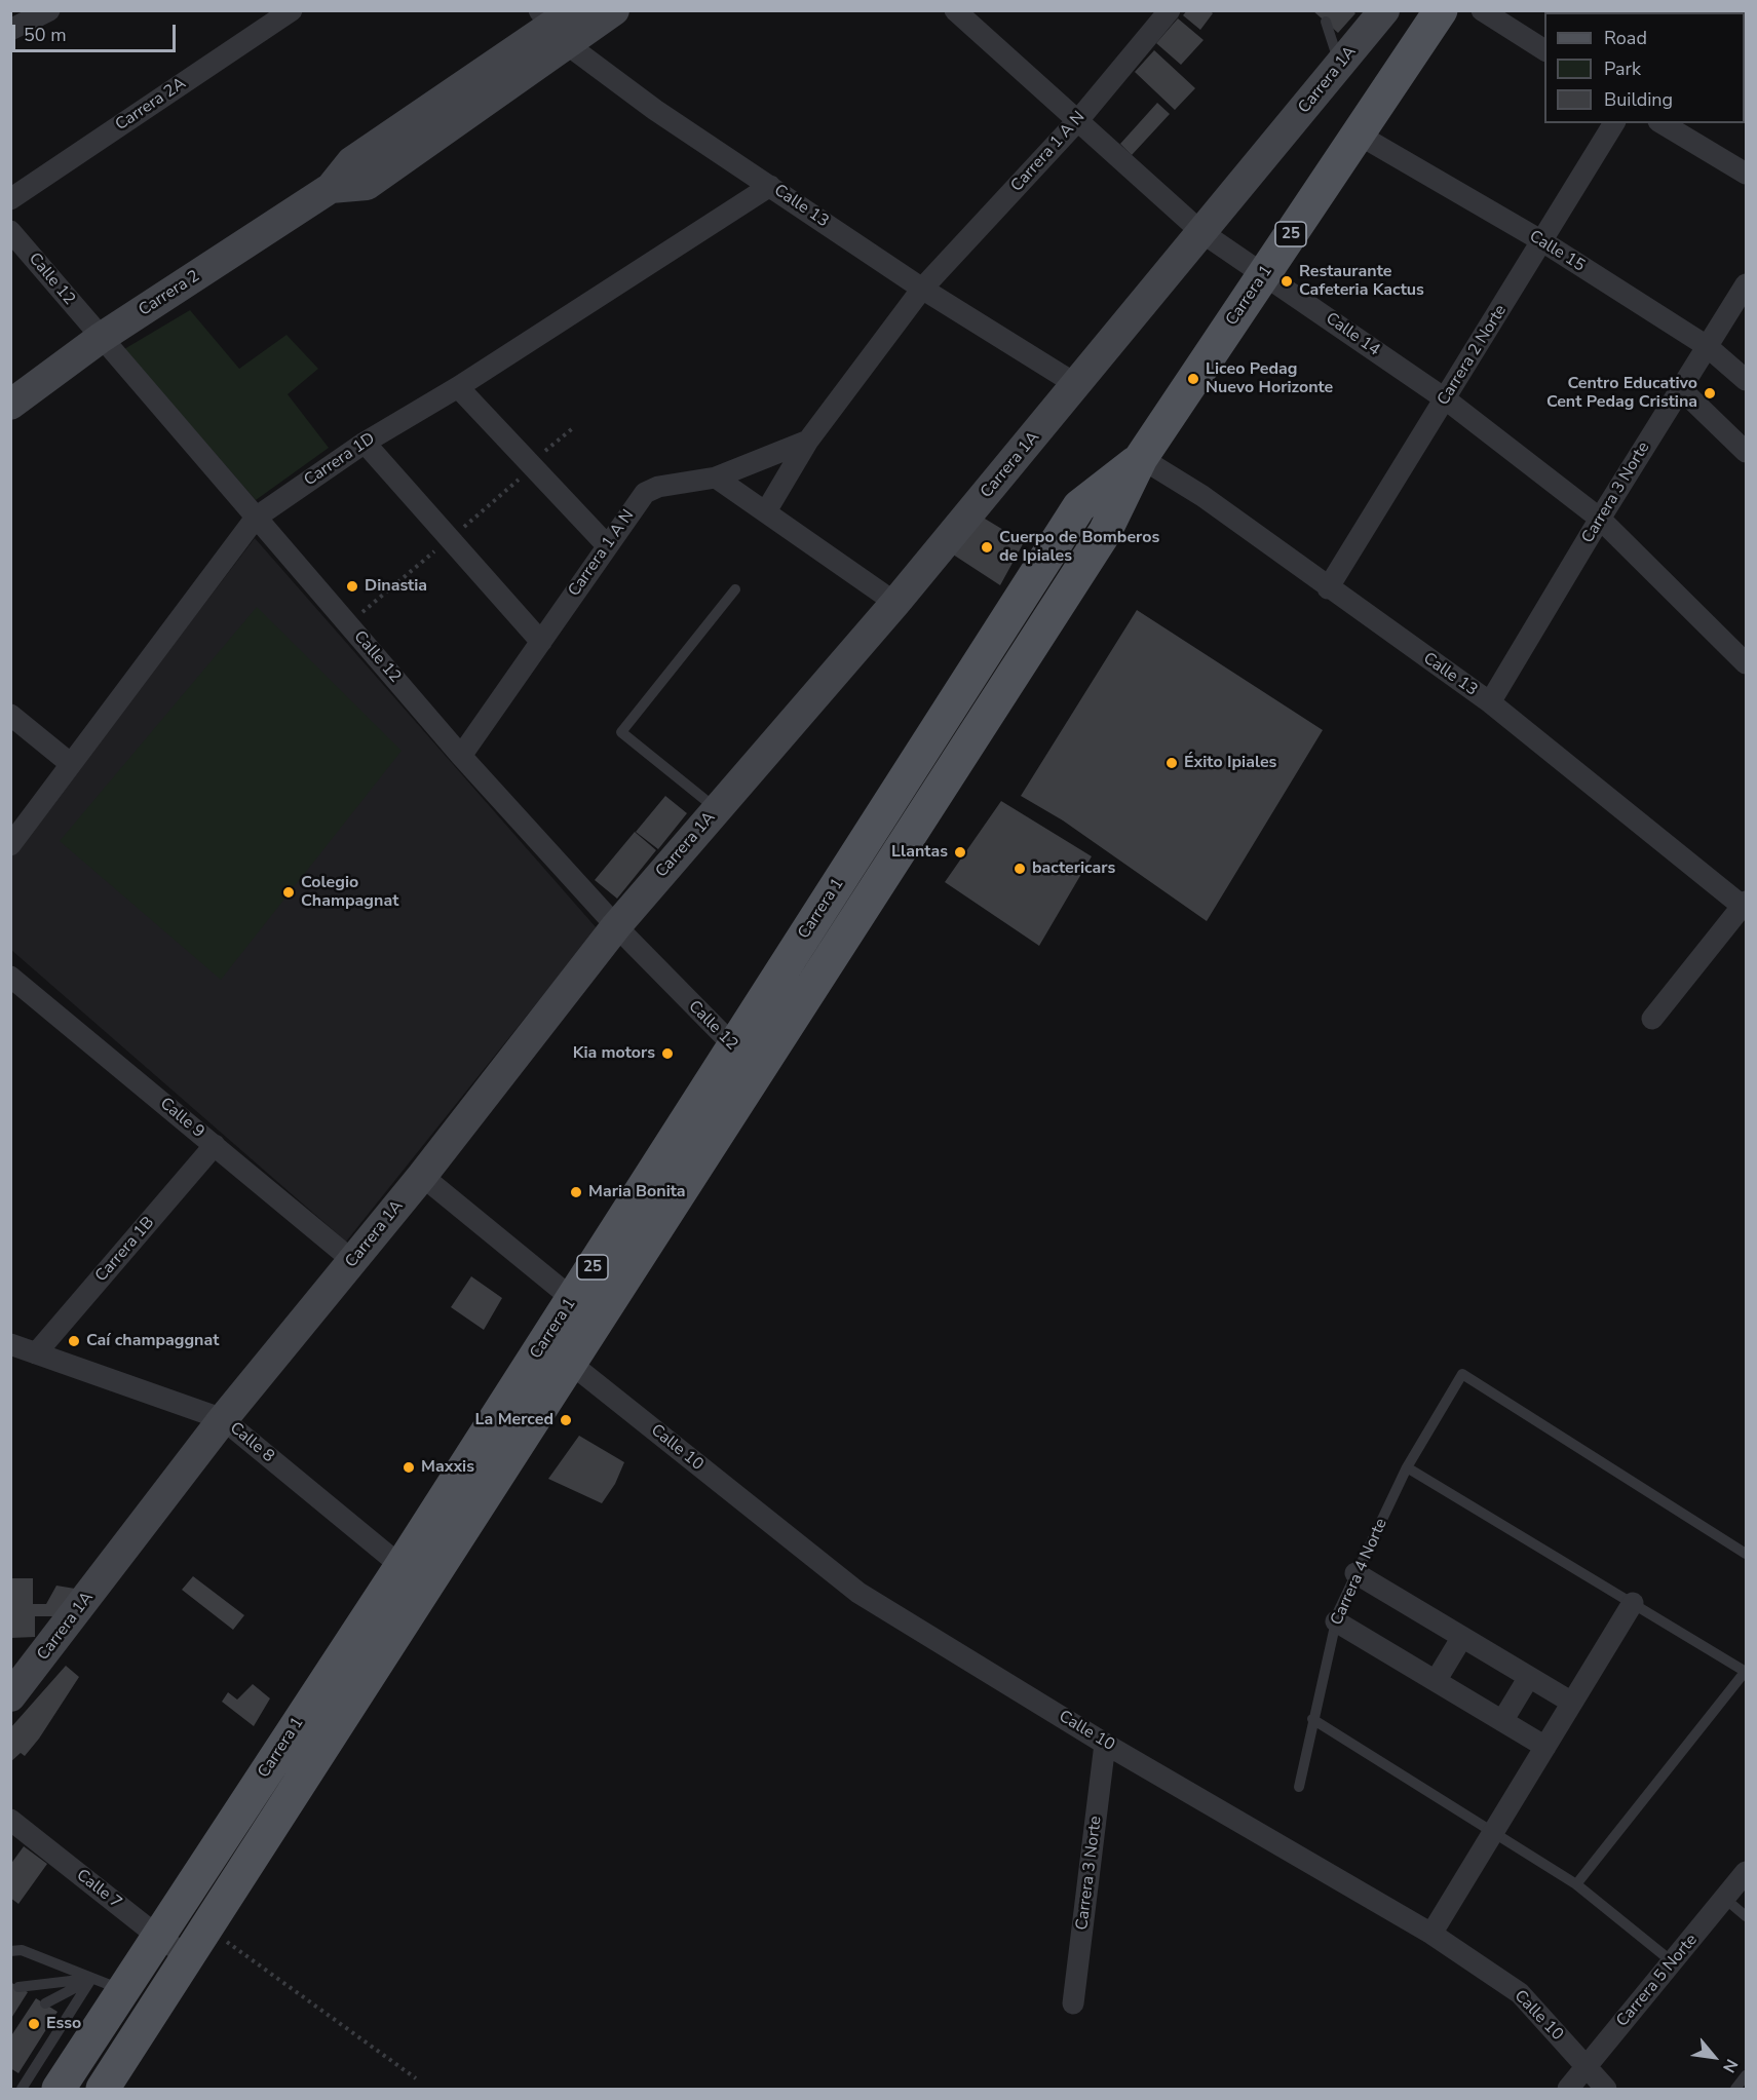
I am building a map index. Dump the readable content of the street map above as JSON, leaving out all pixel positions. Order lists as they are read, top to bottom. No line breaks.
{"streets":{"main road":["25","Carrera 1"],"street":["Carrera 1A","Carrera 2A","Carrera 1 A N","Calle 13","Calle 15","Calle 12","Carrera 2","Calle 14","Carrera 2 Norte","Carrera 1D","Carrera 3 Norte","Calle 9","Carrera 1B","Calle 8","Calle 10","Calle 7","Carrera 5 Norte"],"lane":["Carrera 4 Norte"]},"crossings":[["Carrera 1A","Calle 13"],["Carrera 1A","Calle 12"],["Carrera 1A","Calle 14"],["Carrera 1A","Calle 9"],["Carrera 1A","Calle 8"],["Carrera 1 A N","Calle 13"],["Carrera 1 A N","Calle 12"],["Carrera 1 A N","Calle 14"],["Calle 13","Carrera 2"],["Calle 13","Carrera 1"],["Calle 13","Carrera 2 Norte"],["Calle 13","Carrera 1D"],["Calle 13","Carrera 3 Norte"],["Calle 15","Carrera 1"],["Calle 15","Carrera 2 Norte"],["Calle 15","Carrera 3 Norte"],["Calle 12","Carrera 2"],["Calle 12","Carrera 1"],["Calle 12","Carrera 1D"],["Carrera 1","Calle 14"],["Carrera 1","Calle 8"],["Carrera 1","Calle 10"],["Carrera 1","Calle 7"],["Calle 14","Carrera 2 Norte"],["Calle 14","Carrera 3 Norte"],["Carrera 3 Norte","Calle 10"],["Calle 9","Carrera 1B"],["Carrera 1B","Calle 8"],["Calle 10","Carrera 5 Norte"]],"places":["Restaurante Cafeteria Kactus","Liceo Pedag Nuevo Horizonte","Centro Educativo Cent Pedag Cristina","Cuerpo de Bomberos de Ipiales","Dinastia","Éxito Ipiales","Llantas","bactericars","Colegio Champagnat","Kia motors","Maria Bonita","Caí champaggnat","La Merced","Maxxis","Esso"],"legend":["Road","Park","Building"],"scale_bar":"50 m","north":"bottom right"}
